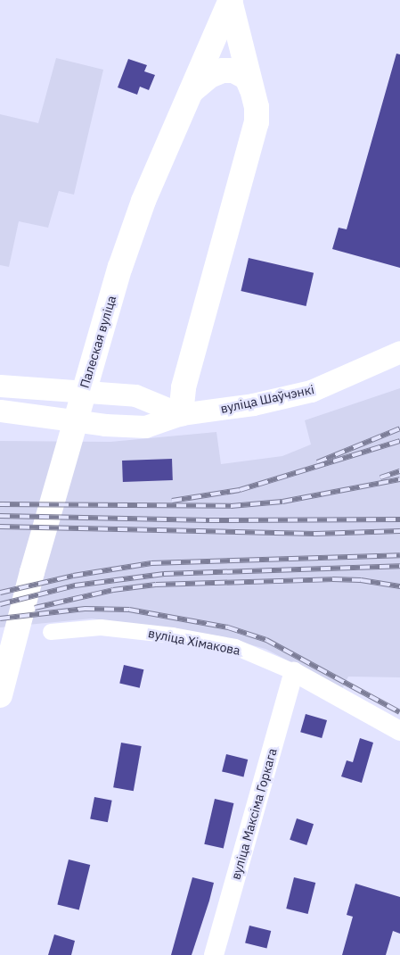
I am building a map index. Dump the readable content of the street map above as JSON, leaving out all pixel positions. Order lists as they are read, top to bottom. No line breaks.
{"streets":{"main road":["Палеская вуліца","вуліца Шаўчэнкі"],"street":["вуліца Хімакова","вуліца Максіма Горкага"]},"crossings":[["вуліца Хімакова","вуліца Максіма Горкага"]]}
